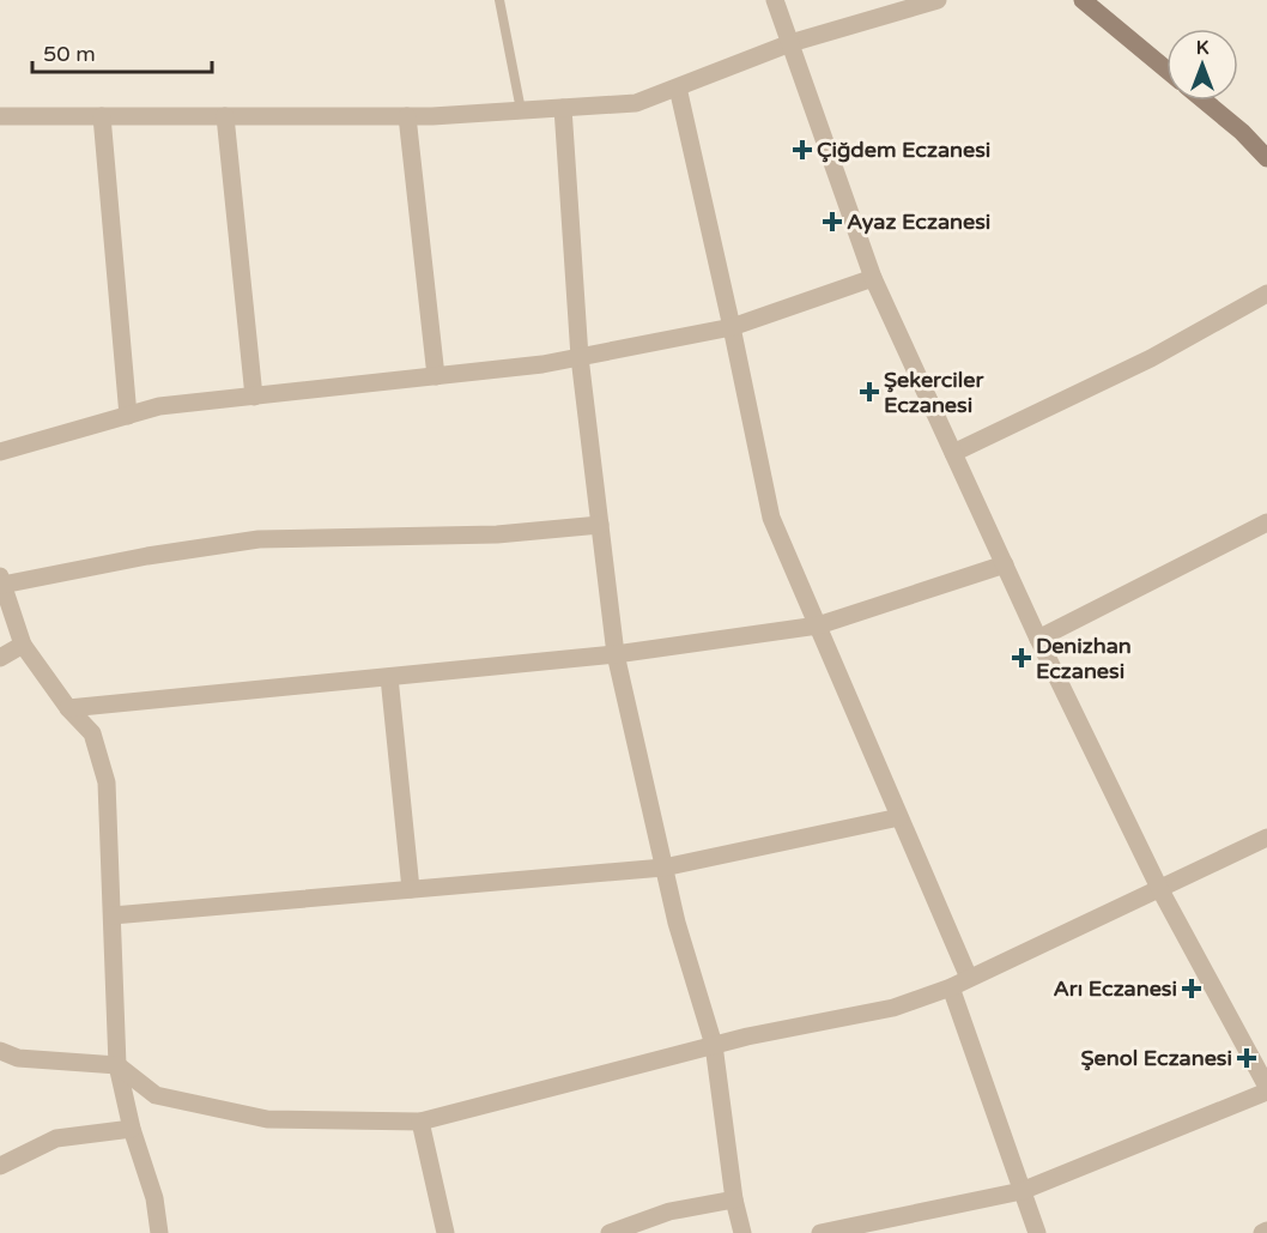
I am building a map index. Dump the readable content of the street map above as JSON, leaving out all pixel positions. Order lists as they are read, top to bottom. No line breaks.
{"places":{"health":["Çiğdem Eczanesi","Ayaz Eczanesi","Şekerciler Eczanesi","Denizhan Eczanesi","Arı Eczanesi","Şenol Eczanesi"]},"scale_bar":"50 m","north":"top"}
